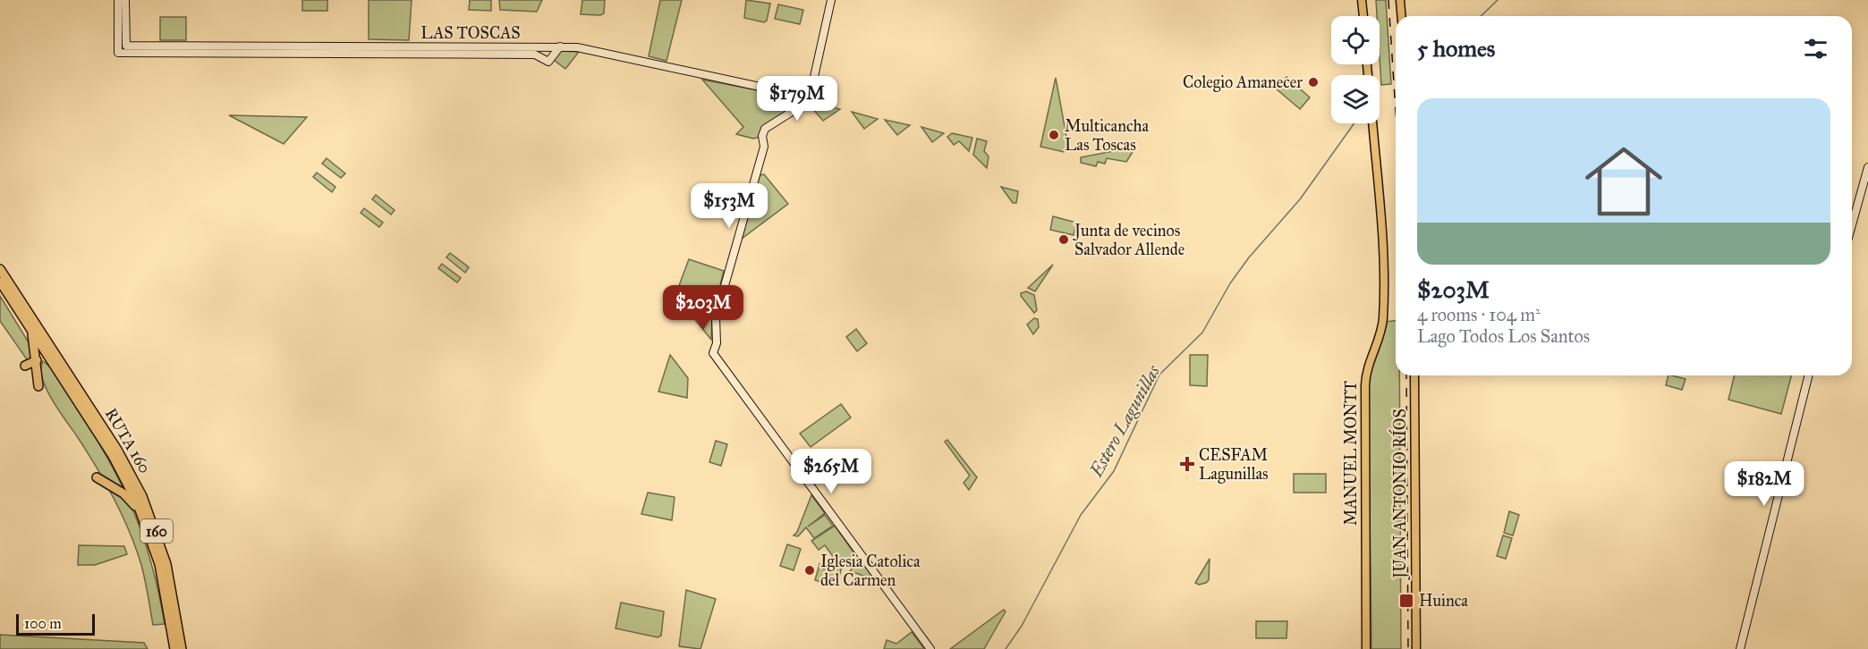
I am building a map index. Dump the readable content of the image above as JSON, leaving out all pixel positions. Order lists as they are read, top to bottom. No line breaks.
{"streets":{"highway":["RUTA 160","160"],"main road":["MANUEL MONTT","JUAN ANTONIO RÍOS"],"street":["LAS TOSCAS"]},"water":["Estero Lagunillas"],"places":{"other":["Colegio Amanecer","Multicancha Las Toscas","Junta de vecinos Salvador Allende","Iglesia Catolica del Carmen"],"health":["CESFAM Lagunillas"],"transit":["Huinca"]},"scale_bar":"100 m","page":{"heading":"5 homes","price":["$179M","$153M","$203M","$265M","$182M"],"list":[{"name":"$203M","note":"4 rooms · 104 m² · Lago Todos Los Santos"}],"scale":"100 m"}}
